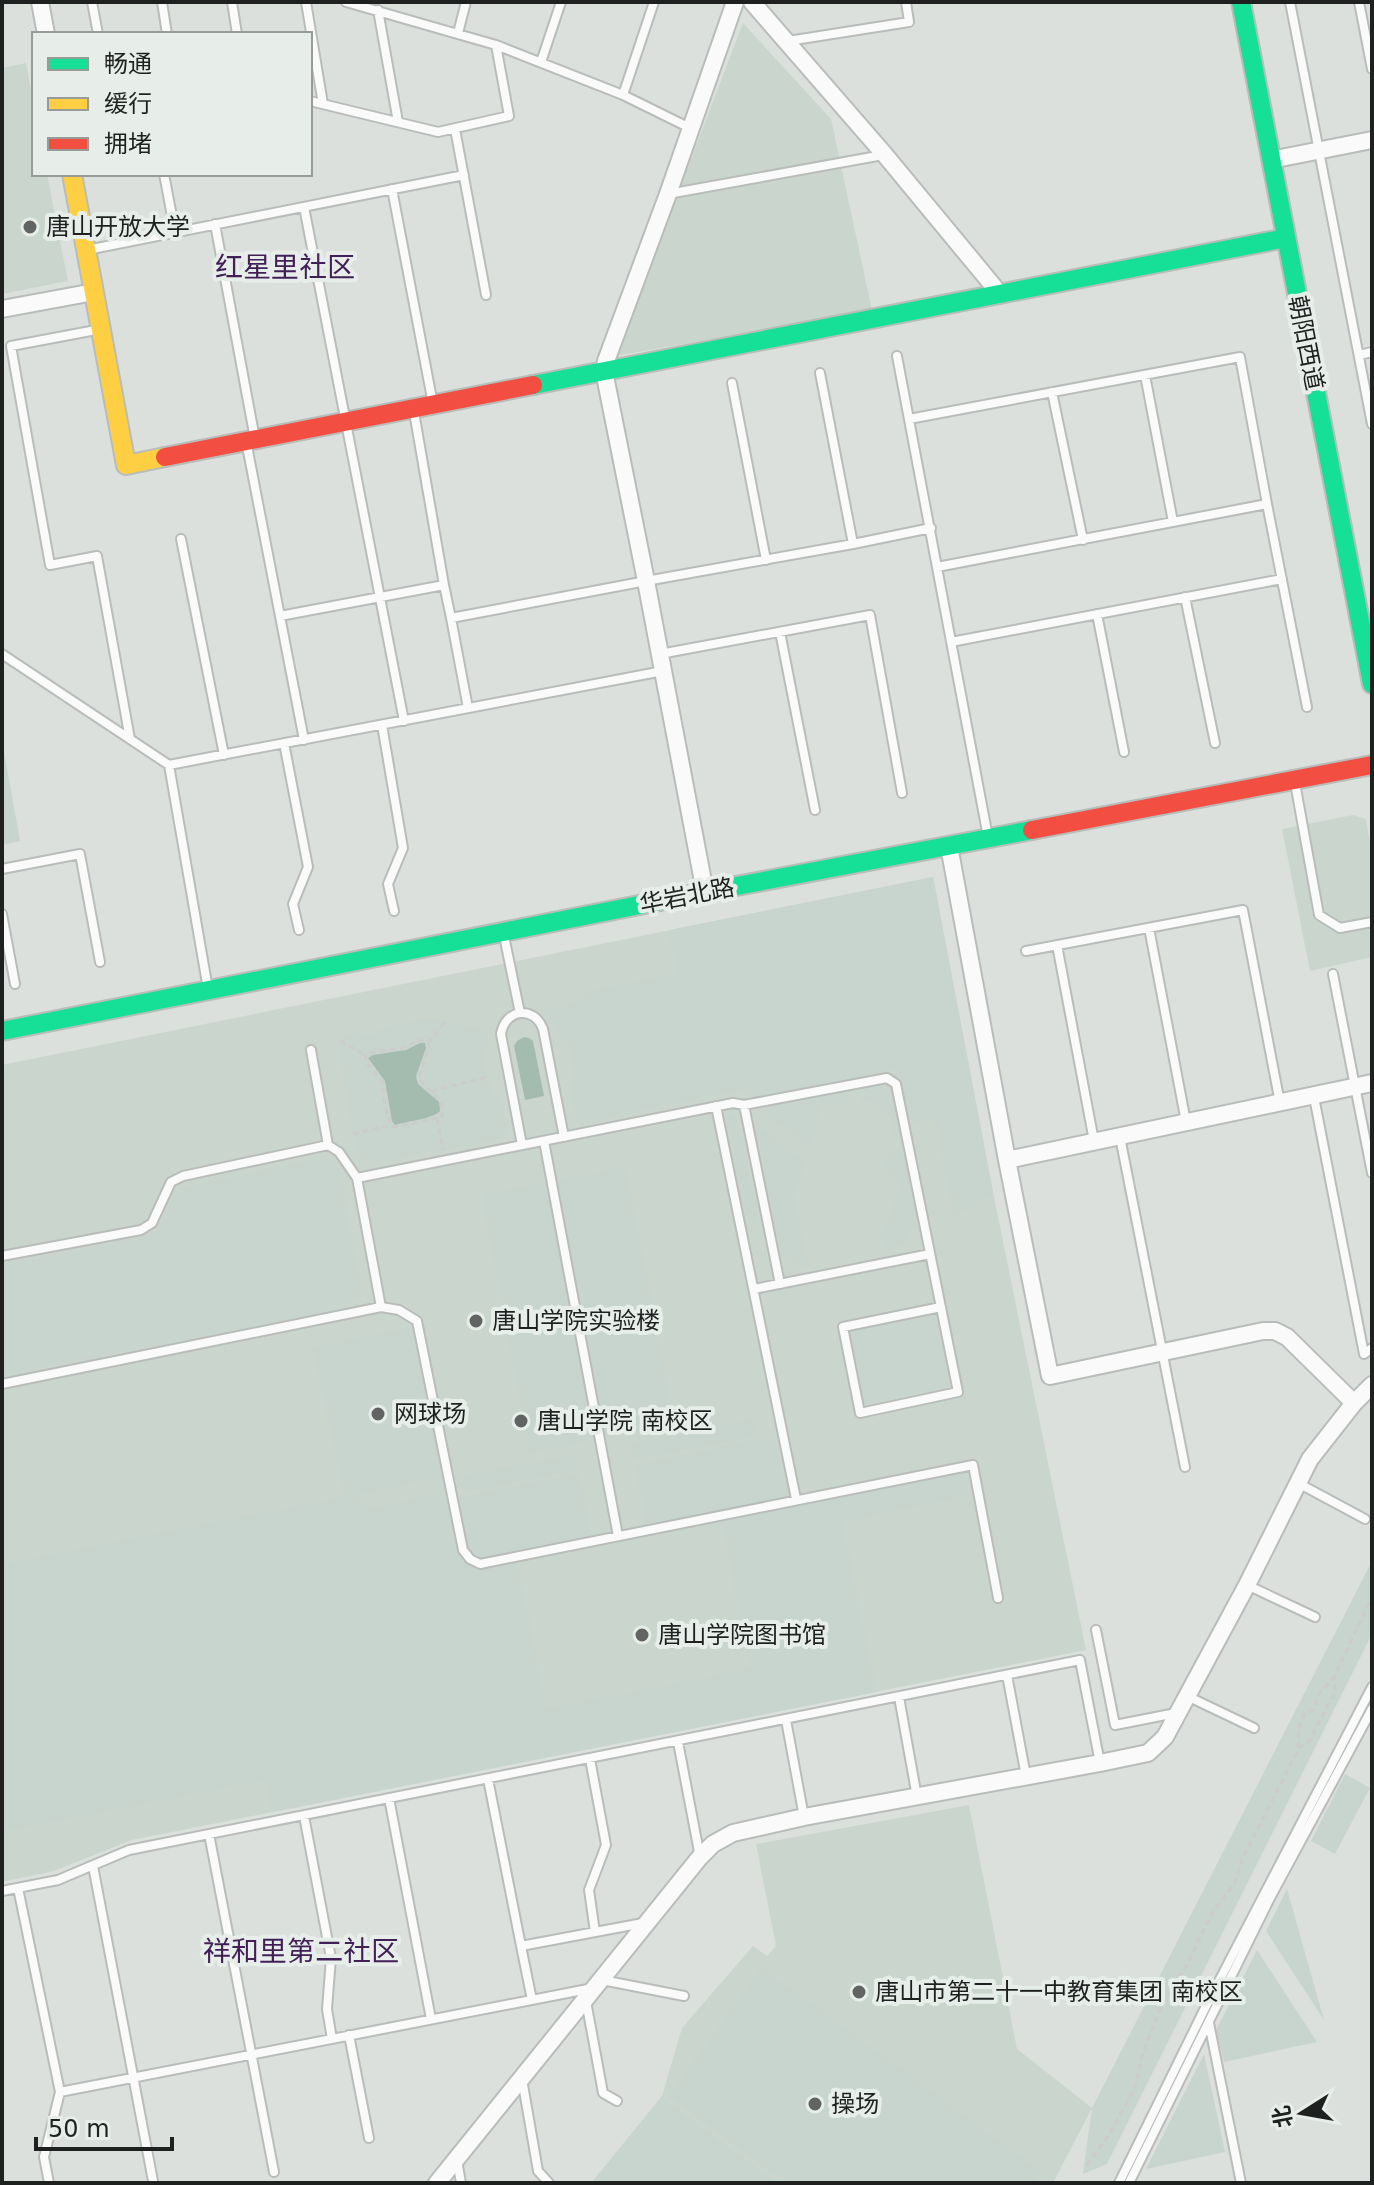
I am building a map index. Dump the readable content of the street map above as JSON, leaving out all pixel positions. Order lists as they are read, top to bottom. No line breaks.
{"streets":{"street":["朝阳西道","华岩北路"]},"districts":["红星里社区","祥和里第二社区"],"places":["唐山开放大学","唐山学院实验楼","网球场","唐山学院 南校区","唐山学院图书馆","唐山市第二十一中教育集团 南校区","操场"],"legend":["畅通","缓行","拥堵"],"scale_bar":"50 m","north":"left"}
